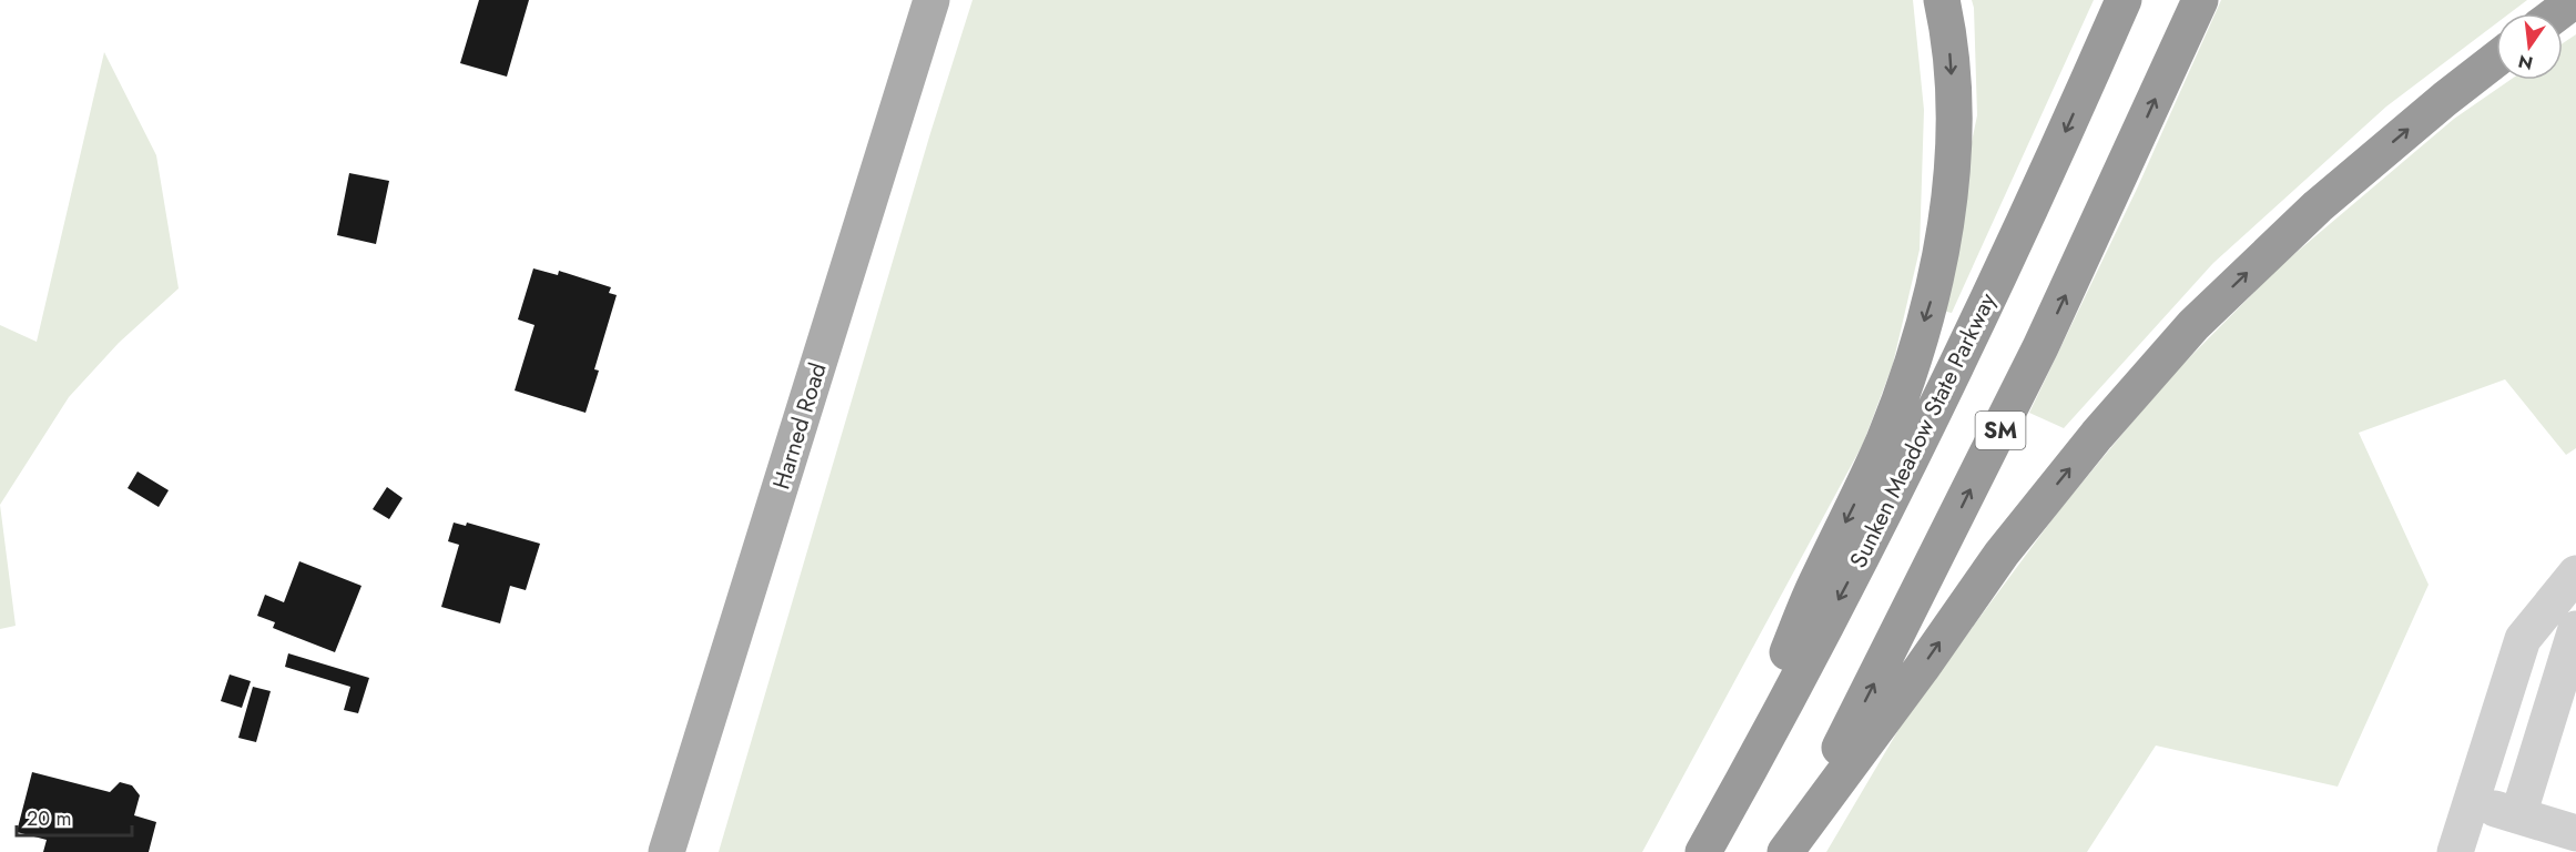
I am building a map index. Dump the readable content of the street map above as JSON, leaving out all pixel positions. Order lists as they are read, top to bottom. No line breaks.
{"streets":{"highway":["Sunken Meadow State Parkway","SM"],"main road":["Harned Road"]},"scale_bar":"20 m","north":"bottom"}
